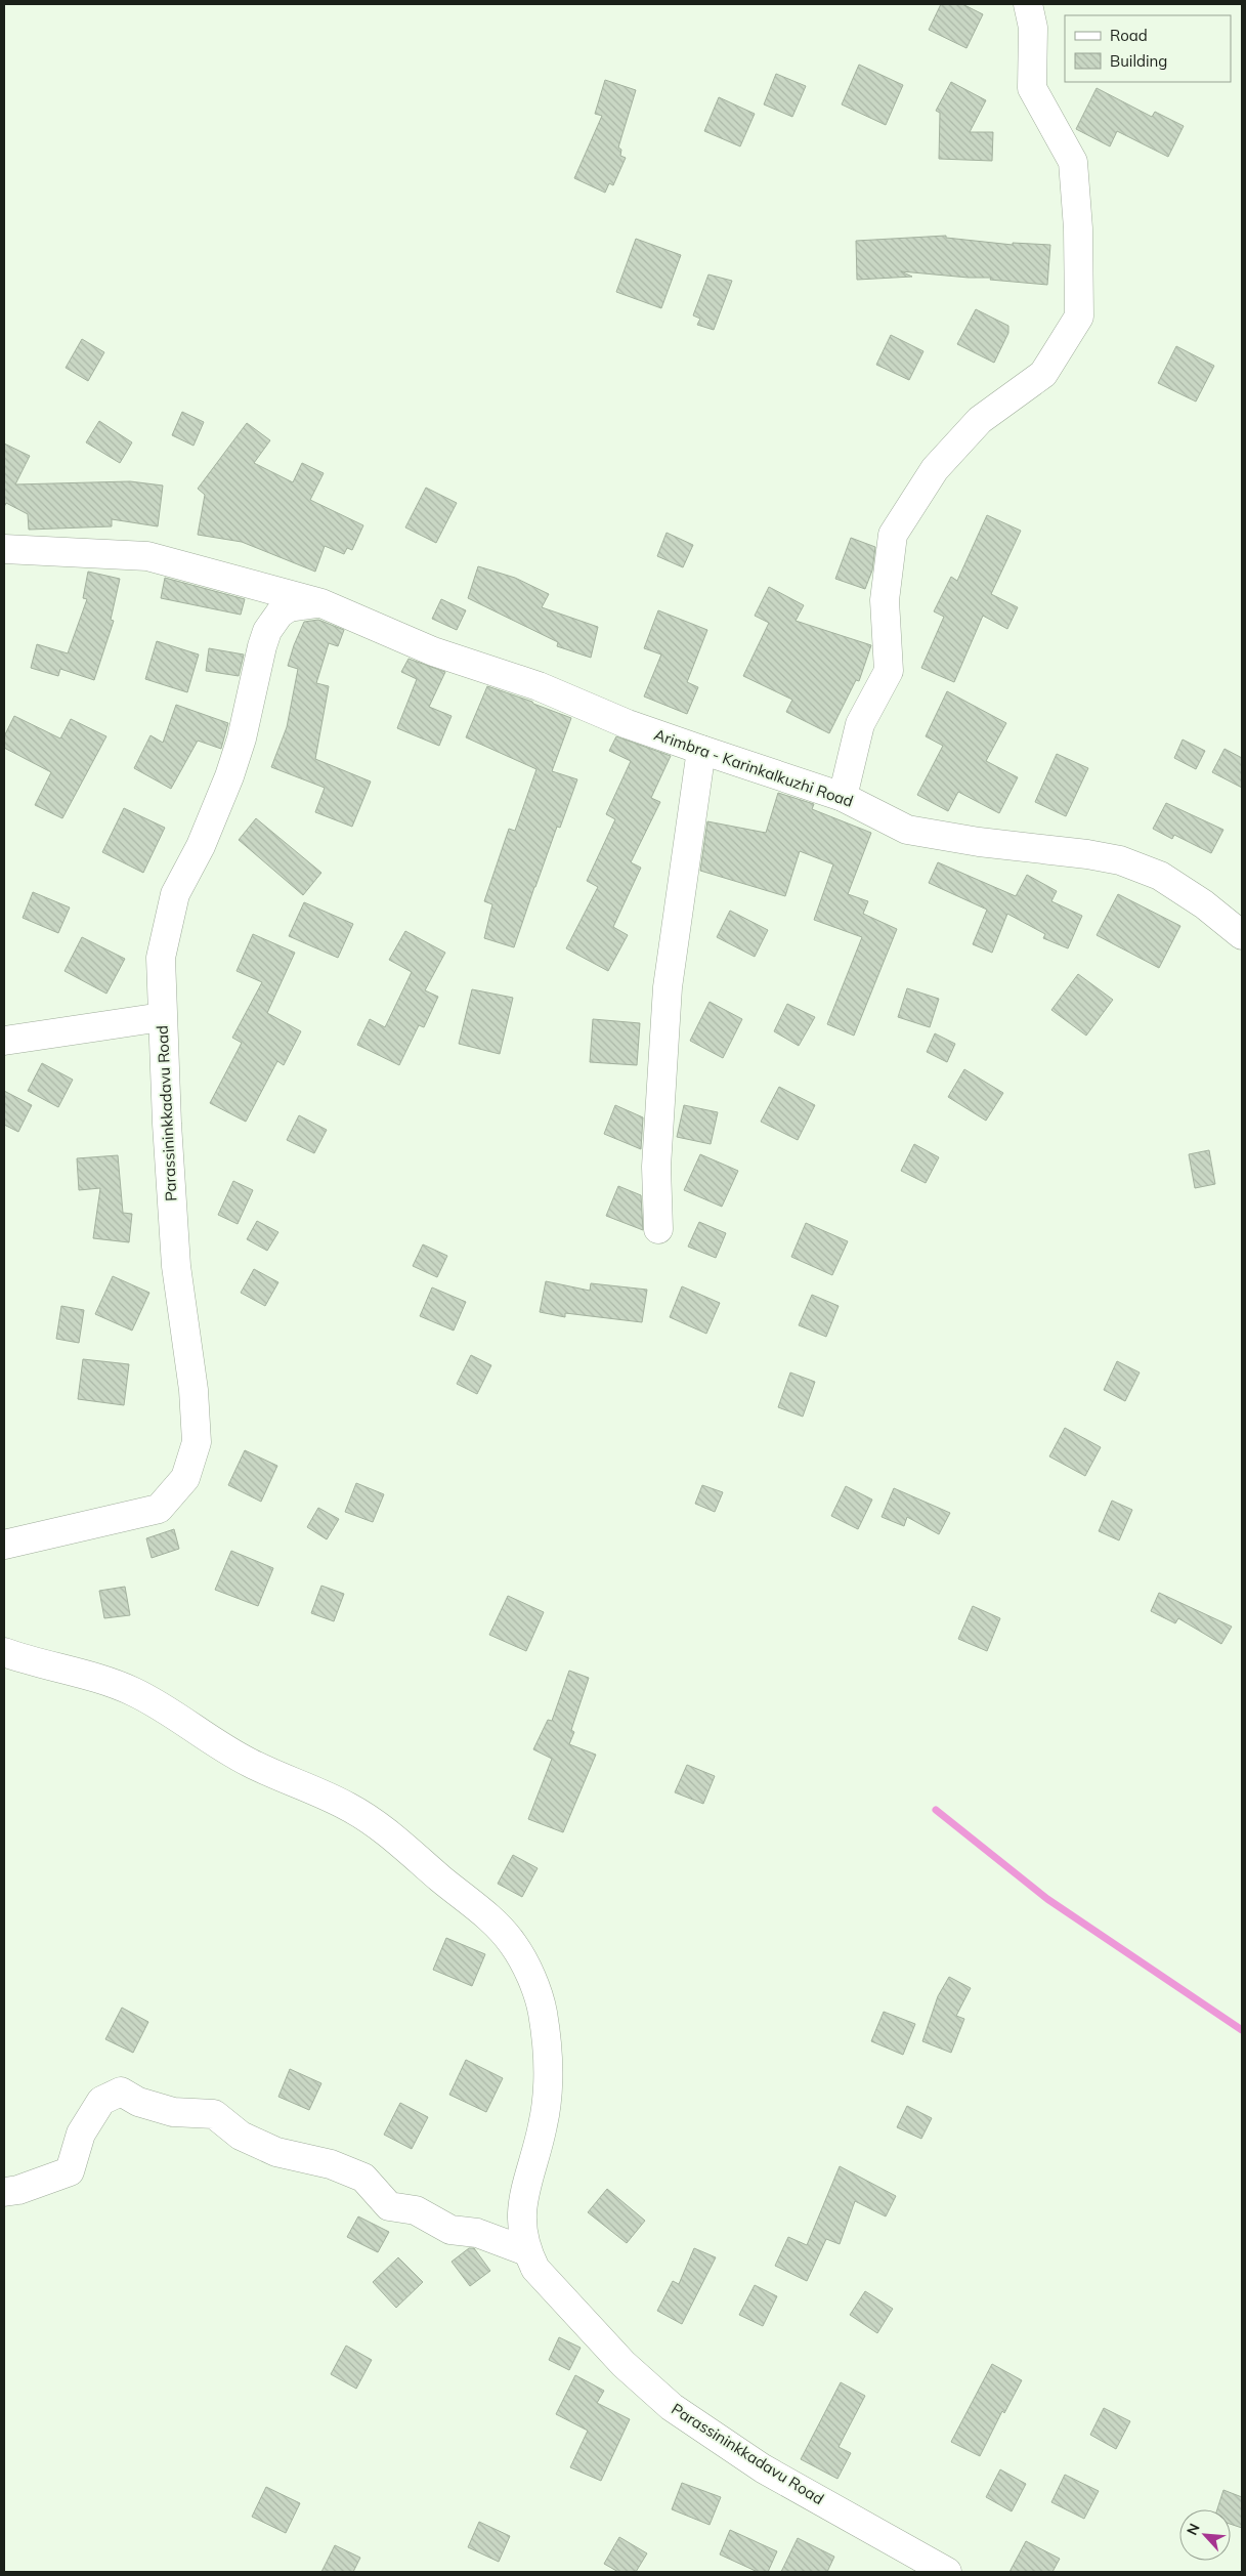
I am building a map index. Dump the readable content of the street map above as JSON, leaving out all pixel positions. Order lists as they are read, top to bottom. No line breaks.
{"streets":{"main road":["Arimbra - Karinkalkuzhi Road","Parassininkkadavu Road"]},"crossings":[["Arimbra - Karinkalkuzhi Road","Parassininkkadavu Road"]],"legend":["Road","Building"],"north":"top left"}
